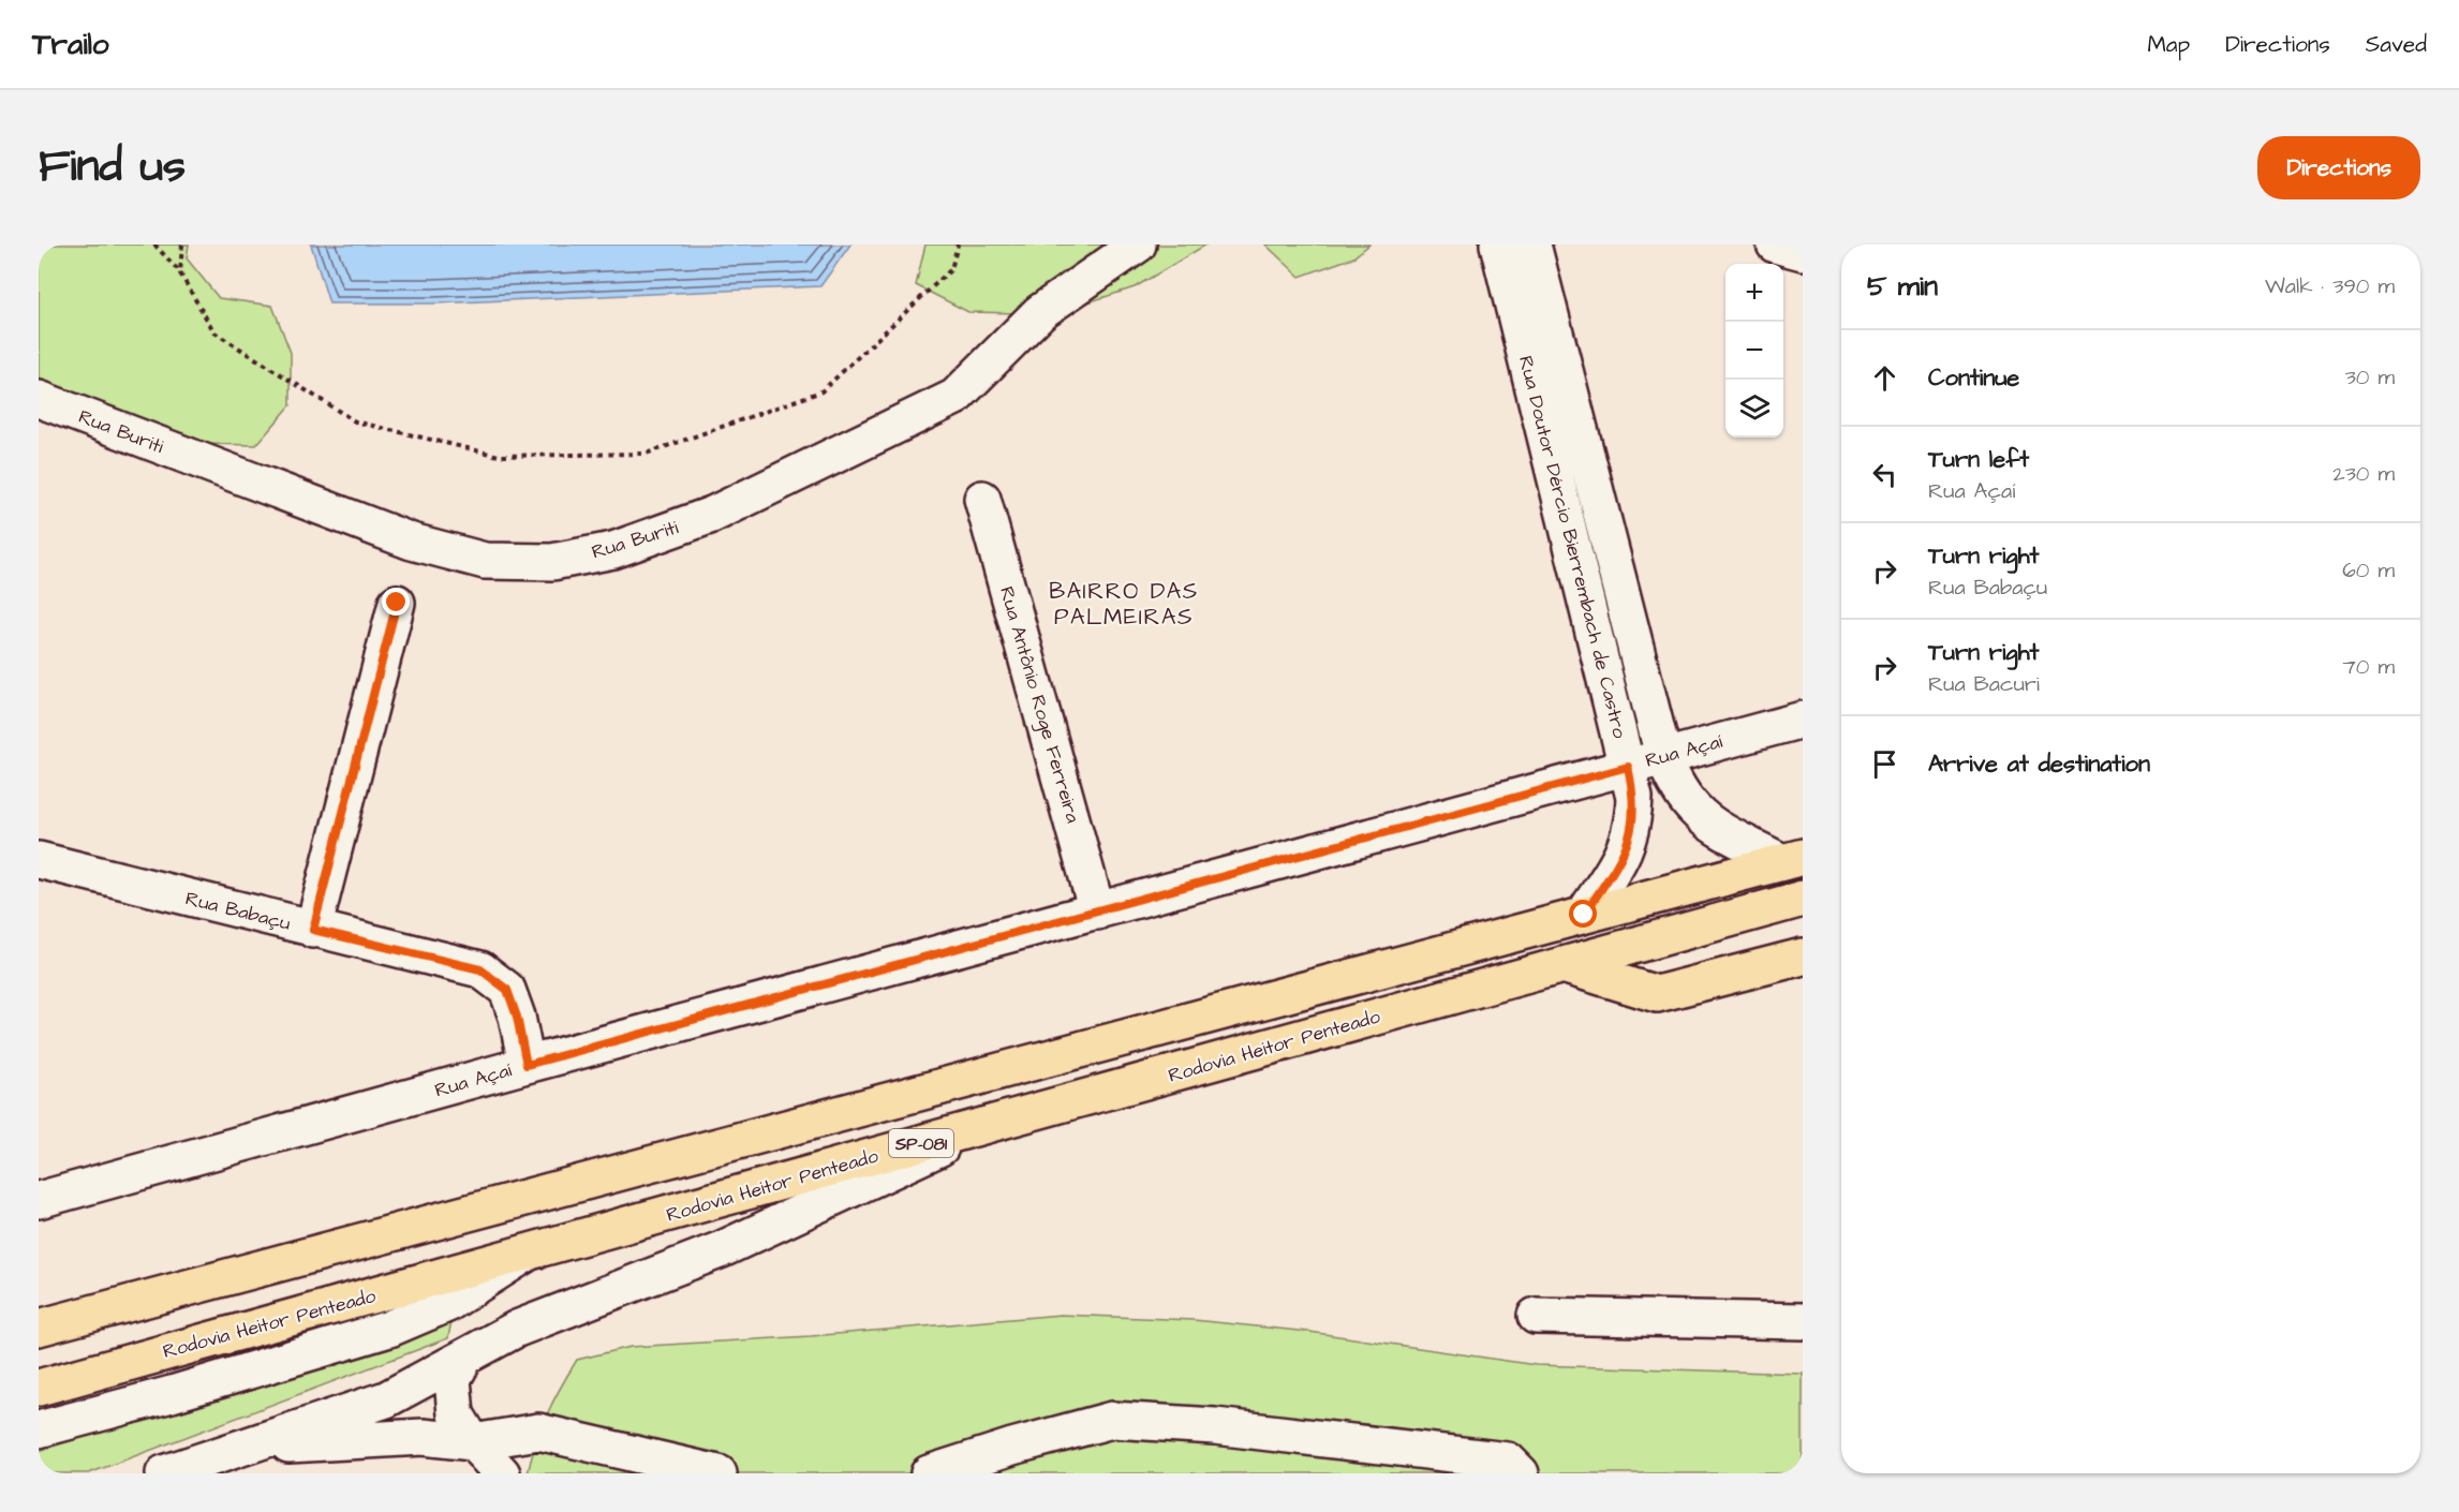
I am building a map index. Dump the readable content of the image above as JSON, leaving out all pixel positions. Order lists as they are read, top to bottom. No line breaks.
{"streets":{"main road":["Rodovia Heitor Penteado","SP-081"],"street":["Rua Buriti","Rua Doutor Dércio Bierrembach de Castro","Rua Antônio Roge Ferreira","Rua Açaí","Rua Babaçu"]},"crossings":[["Rua Doutor Dércio Bierrembach de Castro","Rua Açaí"],["Rua Doutor Dércio Bierrembach de Castro","SP-081"],["Rua Antônio Roge Ferreira","Rua Açaí"],["Rua Açaí","Rua Babaçu"]],"districts":["BAIRRO DAS PALMEIRAS"],"page":{"header":"Trailo","nav":["Map","Directions","Saved"],"title":"Find us","buttons":"Directions","heading":["5 min","Walk · 390 m"],"map_buttons":["+","−"],"list":[["Continue","30 m"],["Turn left","Rua Açaí","230 m"],["Turn right","Rua Babaçu","60 m"],["Turn right","Rua Bacuri","70 m"],"Arrive at destination"]}}
